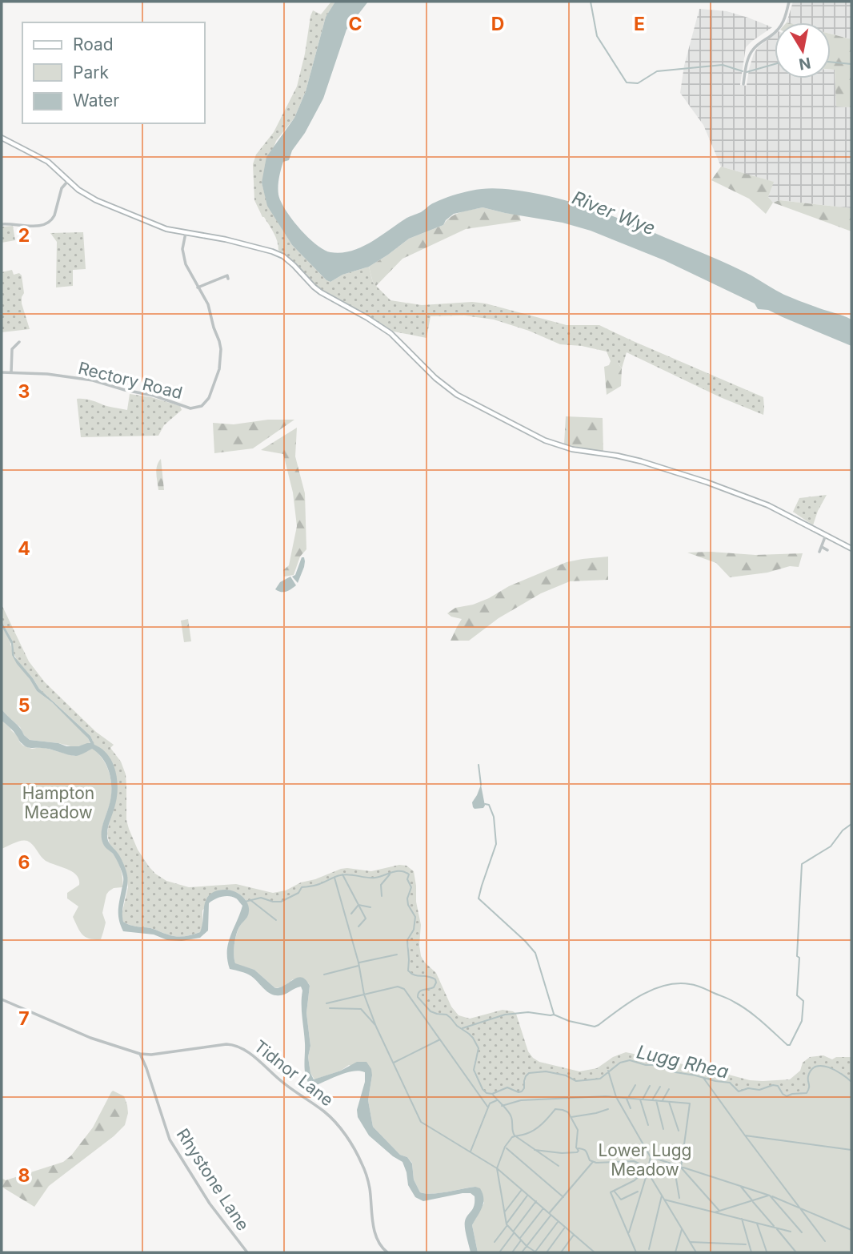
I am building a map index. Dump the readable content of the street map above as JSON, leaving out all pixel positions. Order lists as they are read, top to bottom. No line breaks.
{"streets":{"street":["Rectory Road","Tidnor Lane","Rhystone Lane"]},"crossings":[["Tidnor Lane","Rhystone Lane"]],"water":["River Wye","Lugg Rhea"],"parks":["Hampton Meadow","Lower Lugg Meadow"],"legend":["Road","Park","Water"],"north":"bottom","grid":{"columns":["C","D","E"],"rows":["2","3","4","5","6","7","8"]}}
